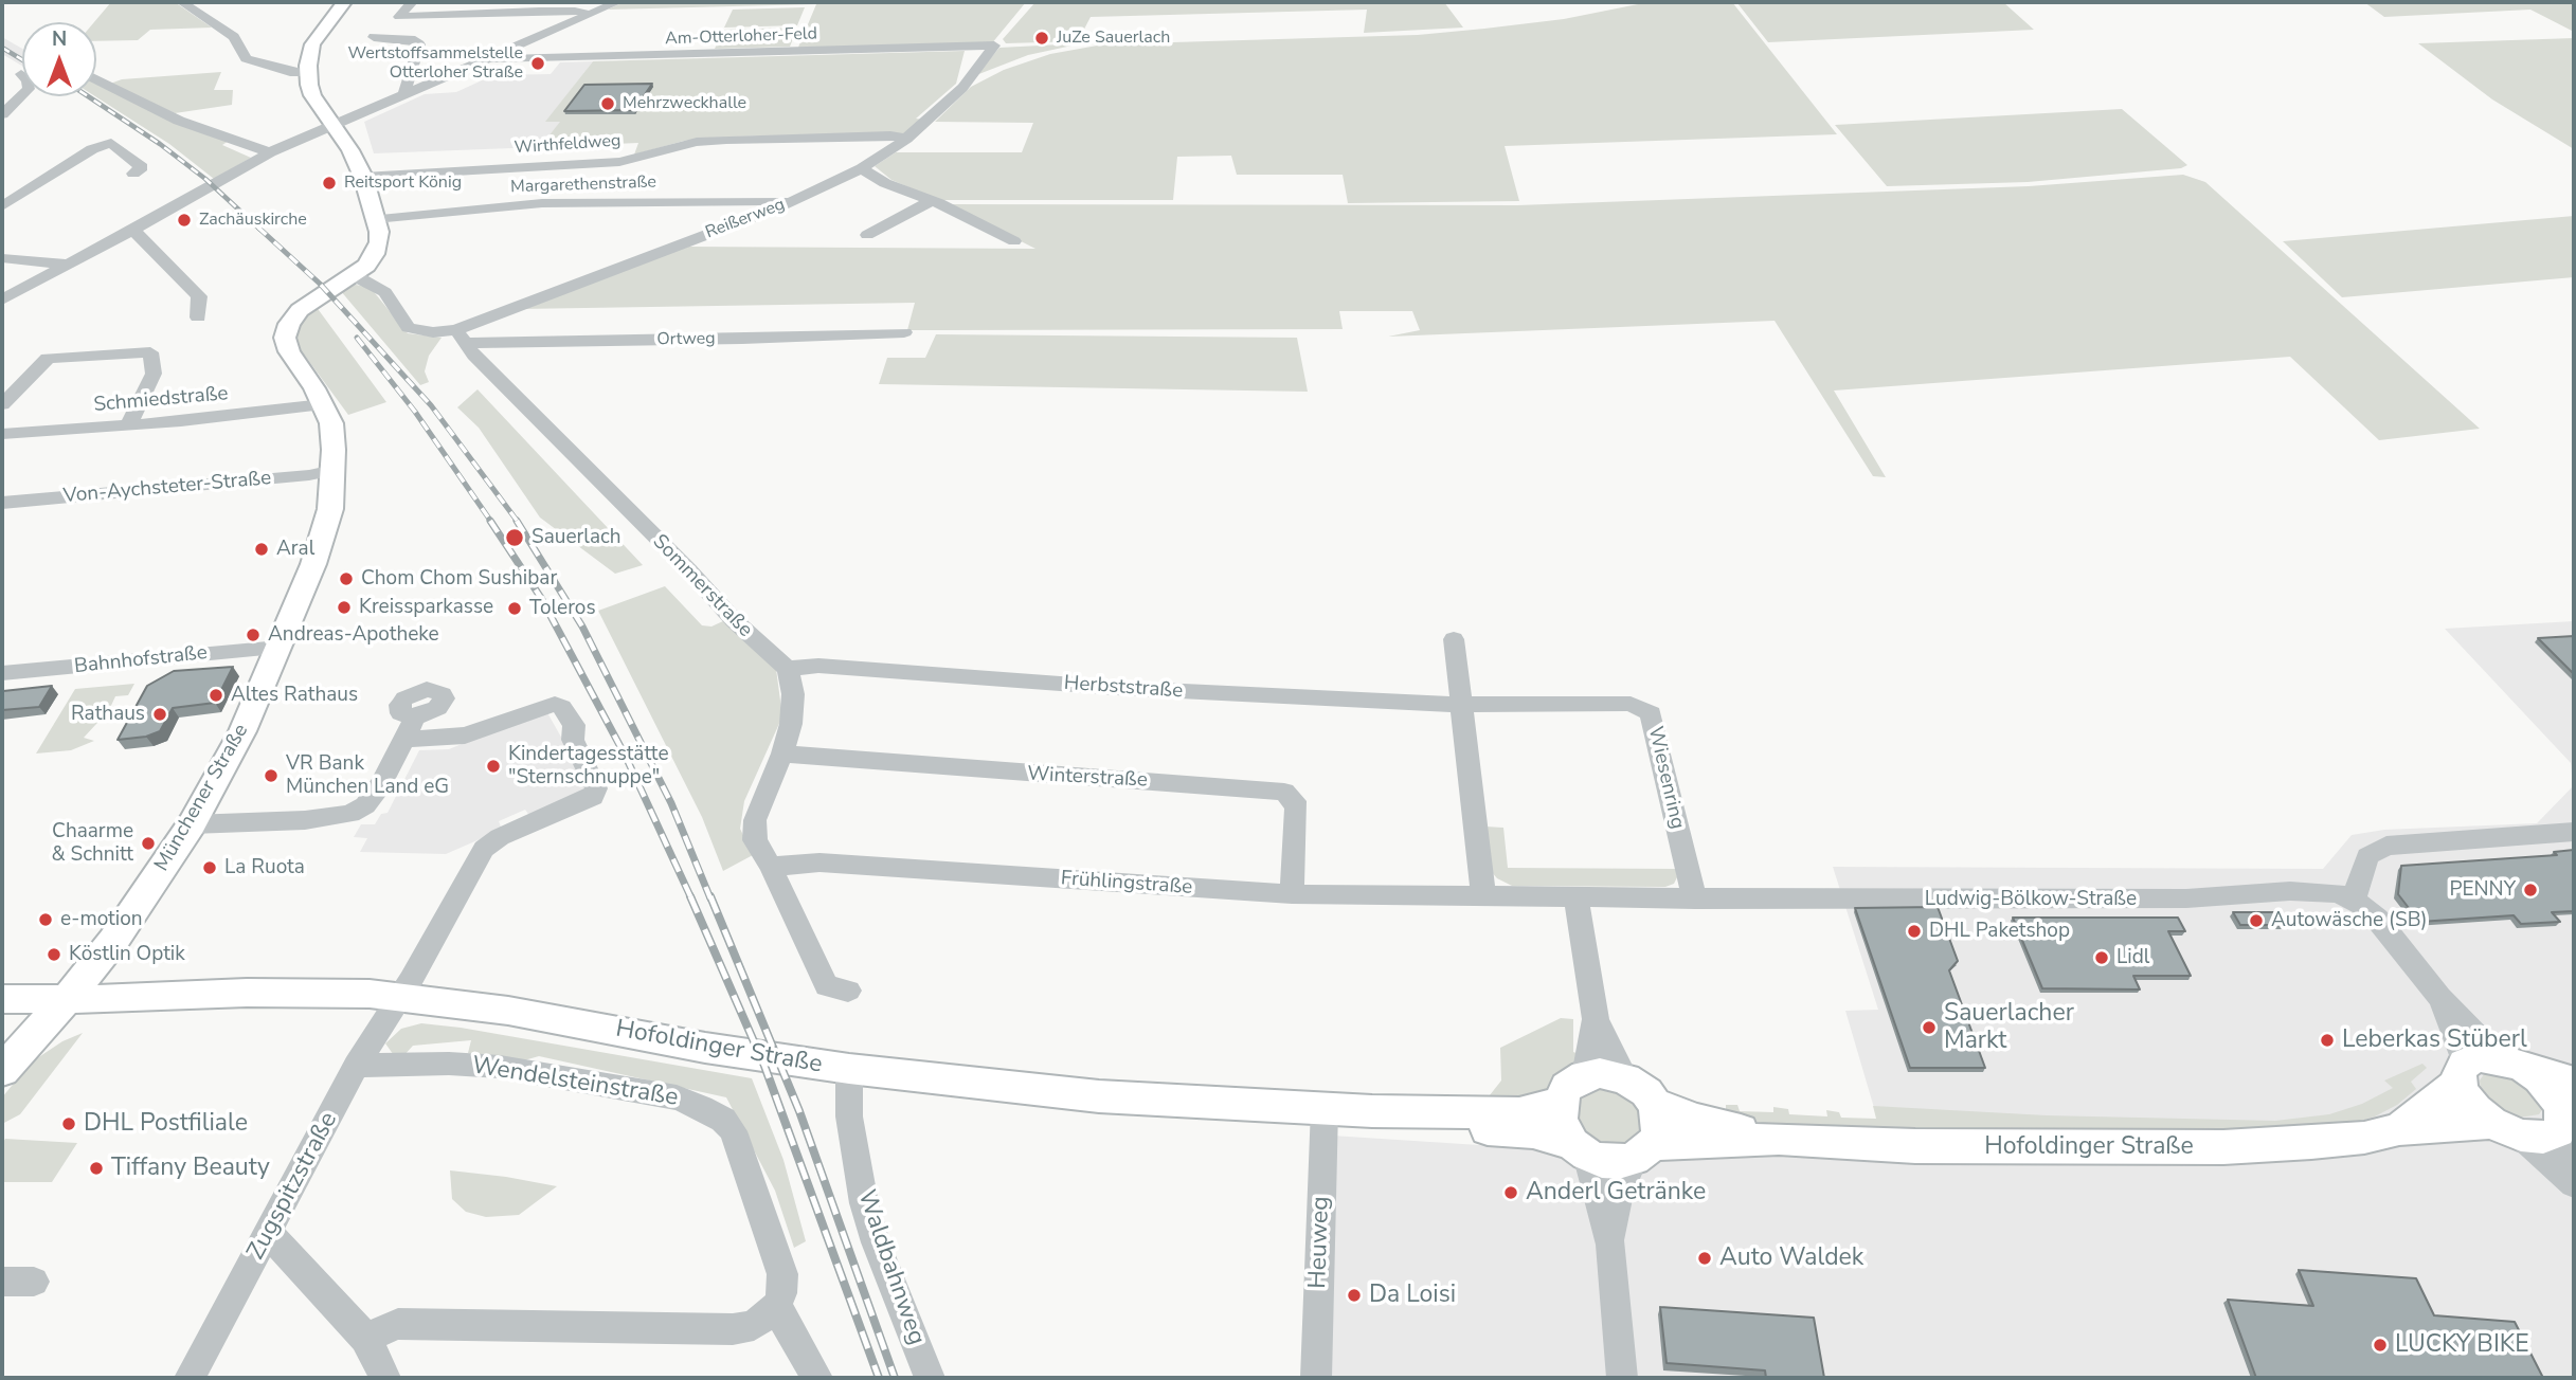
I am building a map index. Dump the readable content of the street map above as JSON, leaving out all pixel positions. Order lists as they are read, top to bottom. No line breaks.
{"streets":{"main road":["Münchener Straße","Hofoldinger Straße"],"street":["Am-Otterloher-Feld","Wirthfeldweg","Margarethenstraße","Reißerweg","Ortweg","Schmiedstraße","Von-Aychsteter-Straße","Sommerstraße","Bahnhofstraße","Herbststraße","Winterstraße","Wiesenring","Frühlingstraße","Ludwig-Bölkow-Straße","Wendelsteinstraße","Zugspitzstraße","Heuweg","Waldbahnweg"]},"crossings":[["Am-Otterloher-Feld","Reißerweg"],["Wirthfeldweg","Reißerweg"],["Wirthfeldweg","Münchener Straße"],["Margarethenstraße","Reißerweg"],["Margarethenstraße","Münchener Straße"],["Reißerweg","Ortweg"],["Reißerweg","Sommerstraße"],["Ortweg","Sommerstraße"],["Schmiedstraße","Münchener Straße"],["Von-Aychsteter-Straße","Münchener Straße"],["Sommerstraße","Herbststraße"],["Bahnhofstraße","Münchener Straße"],["Herbststraße","Wiesenring"],["Winterstraße","Frühlingstraße"],["Wiesenring","Ludwig-Bölkow-Straße"],["Münchener Straße","Hofoldinger Straße"],["Münchener Straße","Zugspitzstraße"],["Hofoldinger Straße","Zugspitzstraße"],["Hofoldinger Straße","Heuweg"],["Hofoldinger Straße","Waldbahnweg"],["Wendelsteinstraße","Zugspitzstraße"]],"places":["JuZe Sauerlach","Wertstoffsammelstelle Otterloher Straße","Mehrzweckhalle","Reitsport König","Zachäuskirche","Sauerlach","Aral","Chom Chom Sushibar","Kreissparkasse","Toleros","Andreas-Apotheke","Altes Rathaus","Rathaus","Kindertagesstätte \"Sternschnuppe\"","VR Bank München Land eG","Chaarme & Schnitt","La Ruota","PENNY","e-motion","Autowäsche (SB)","DHL Paketshop","Köstlin Optik","Lidl","Sauerlacher Markt","Leberkas Stüberl","DHL Postfiliale","Tiffany Beauty","Anderl Getränke","Auto Waldek","Da Loisi","LUCKY BIKE"],"north":"top"}
